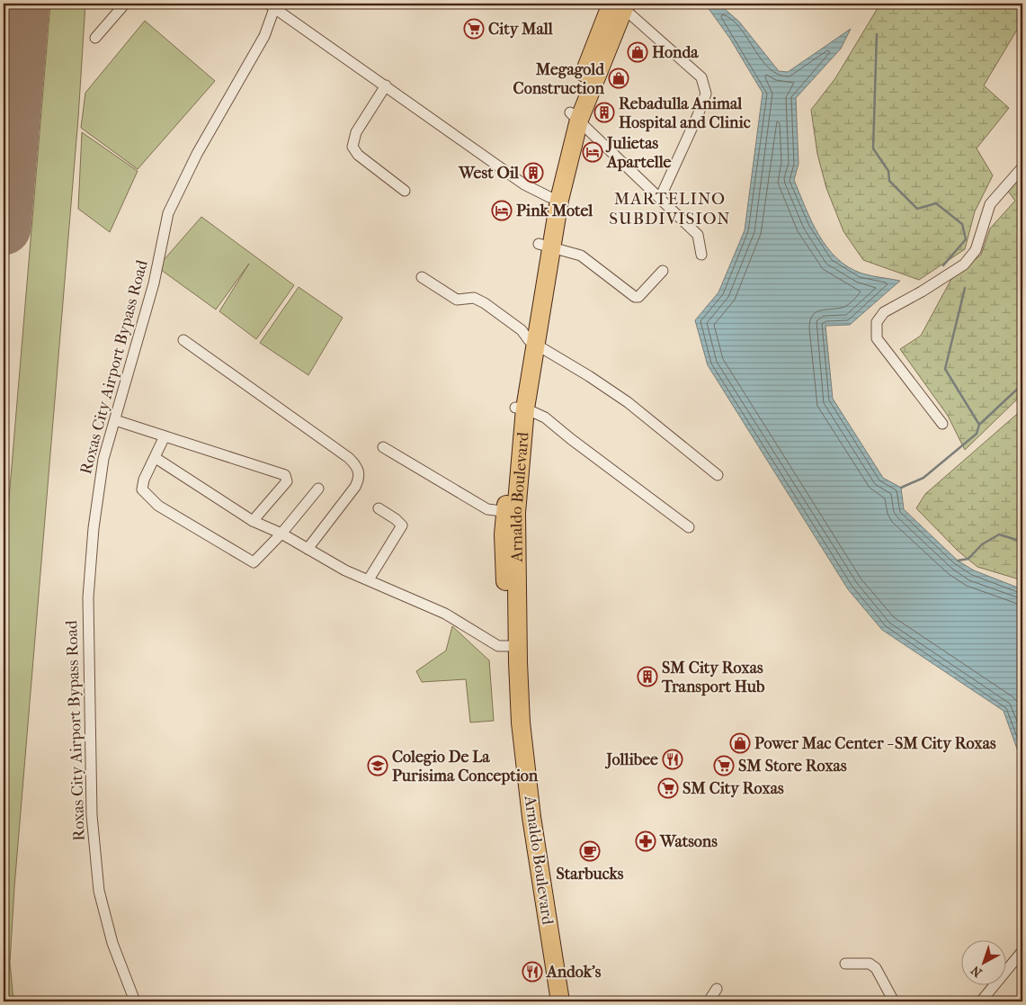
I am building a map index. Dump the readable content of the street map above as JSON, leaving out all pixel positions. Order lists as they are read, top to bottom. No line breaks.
{"streets":{"highway":["Arnaldo Boulevard"],"street":["Roxas City Airport Bypass Road"]},"districts":["MARTELINO SUBDIVISION"],"places":{"supermarket":["City Mall","SM Store Roxas","SM City Roxas"],"shop":["Honda","Megagold Construction","Power Mac Center - SM City Roxas"],"building":["Rebadulla Animal Hospital and Clinic","West Oil","SM City Roxas Transport Hub"],"hotel":["Julietas Apartelle","Pink Motel"],"restaurant":["Jollibee","Andok's"],"school or university":["Colegio De La Purisima Conception"],"pharmacy":["Watsons"],"cafe":["Starbucks"]},"north":"bottom left"}
